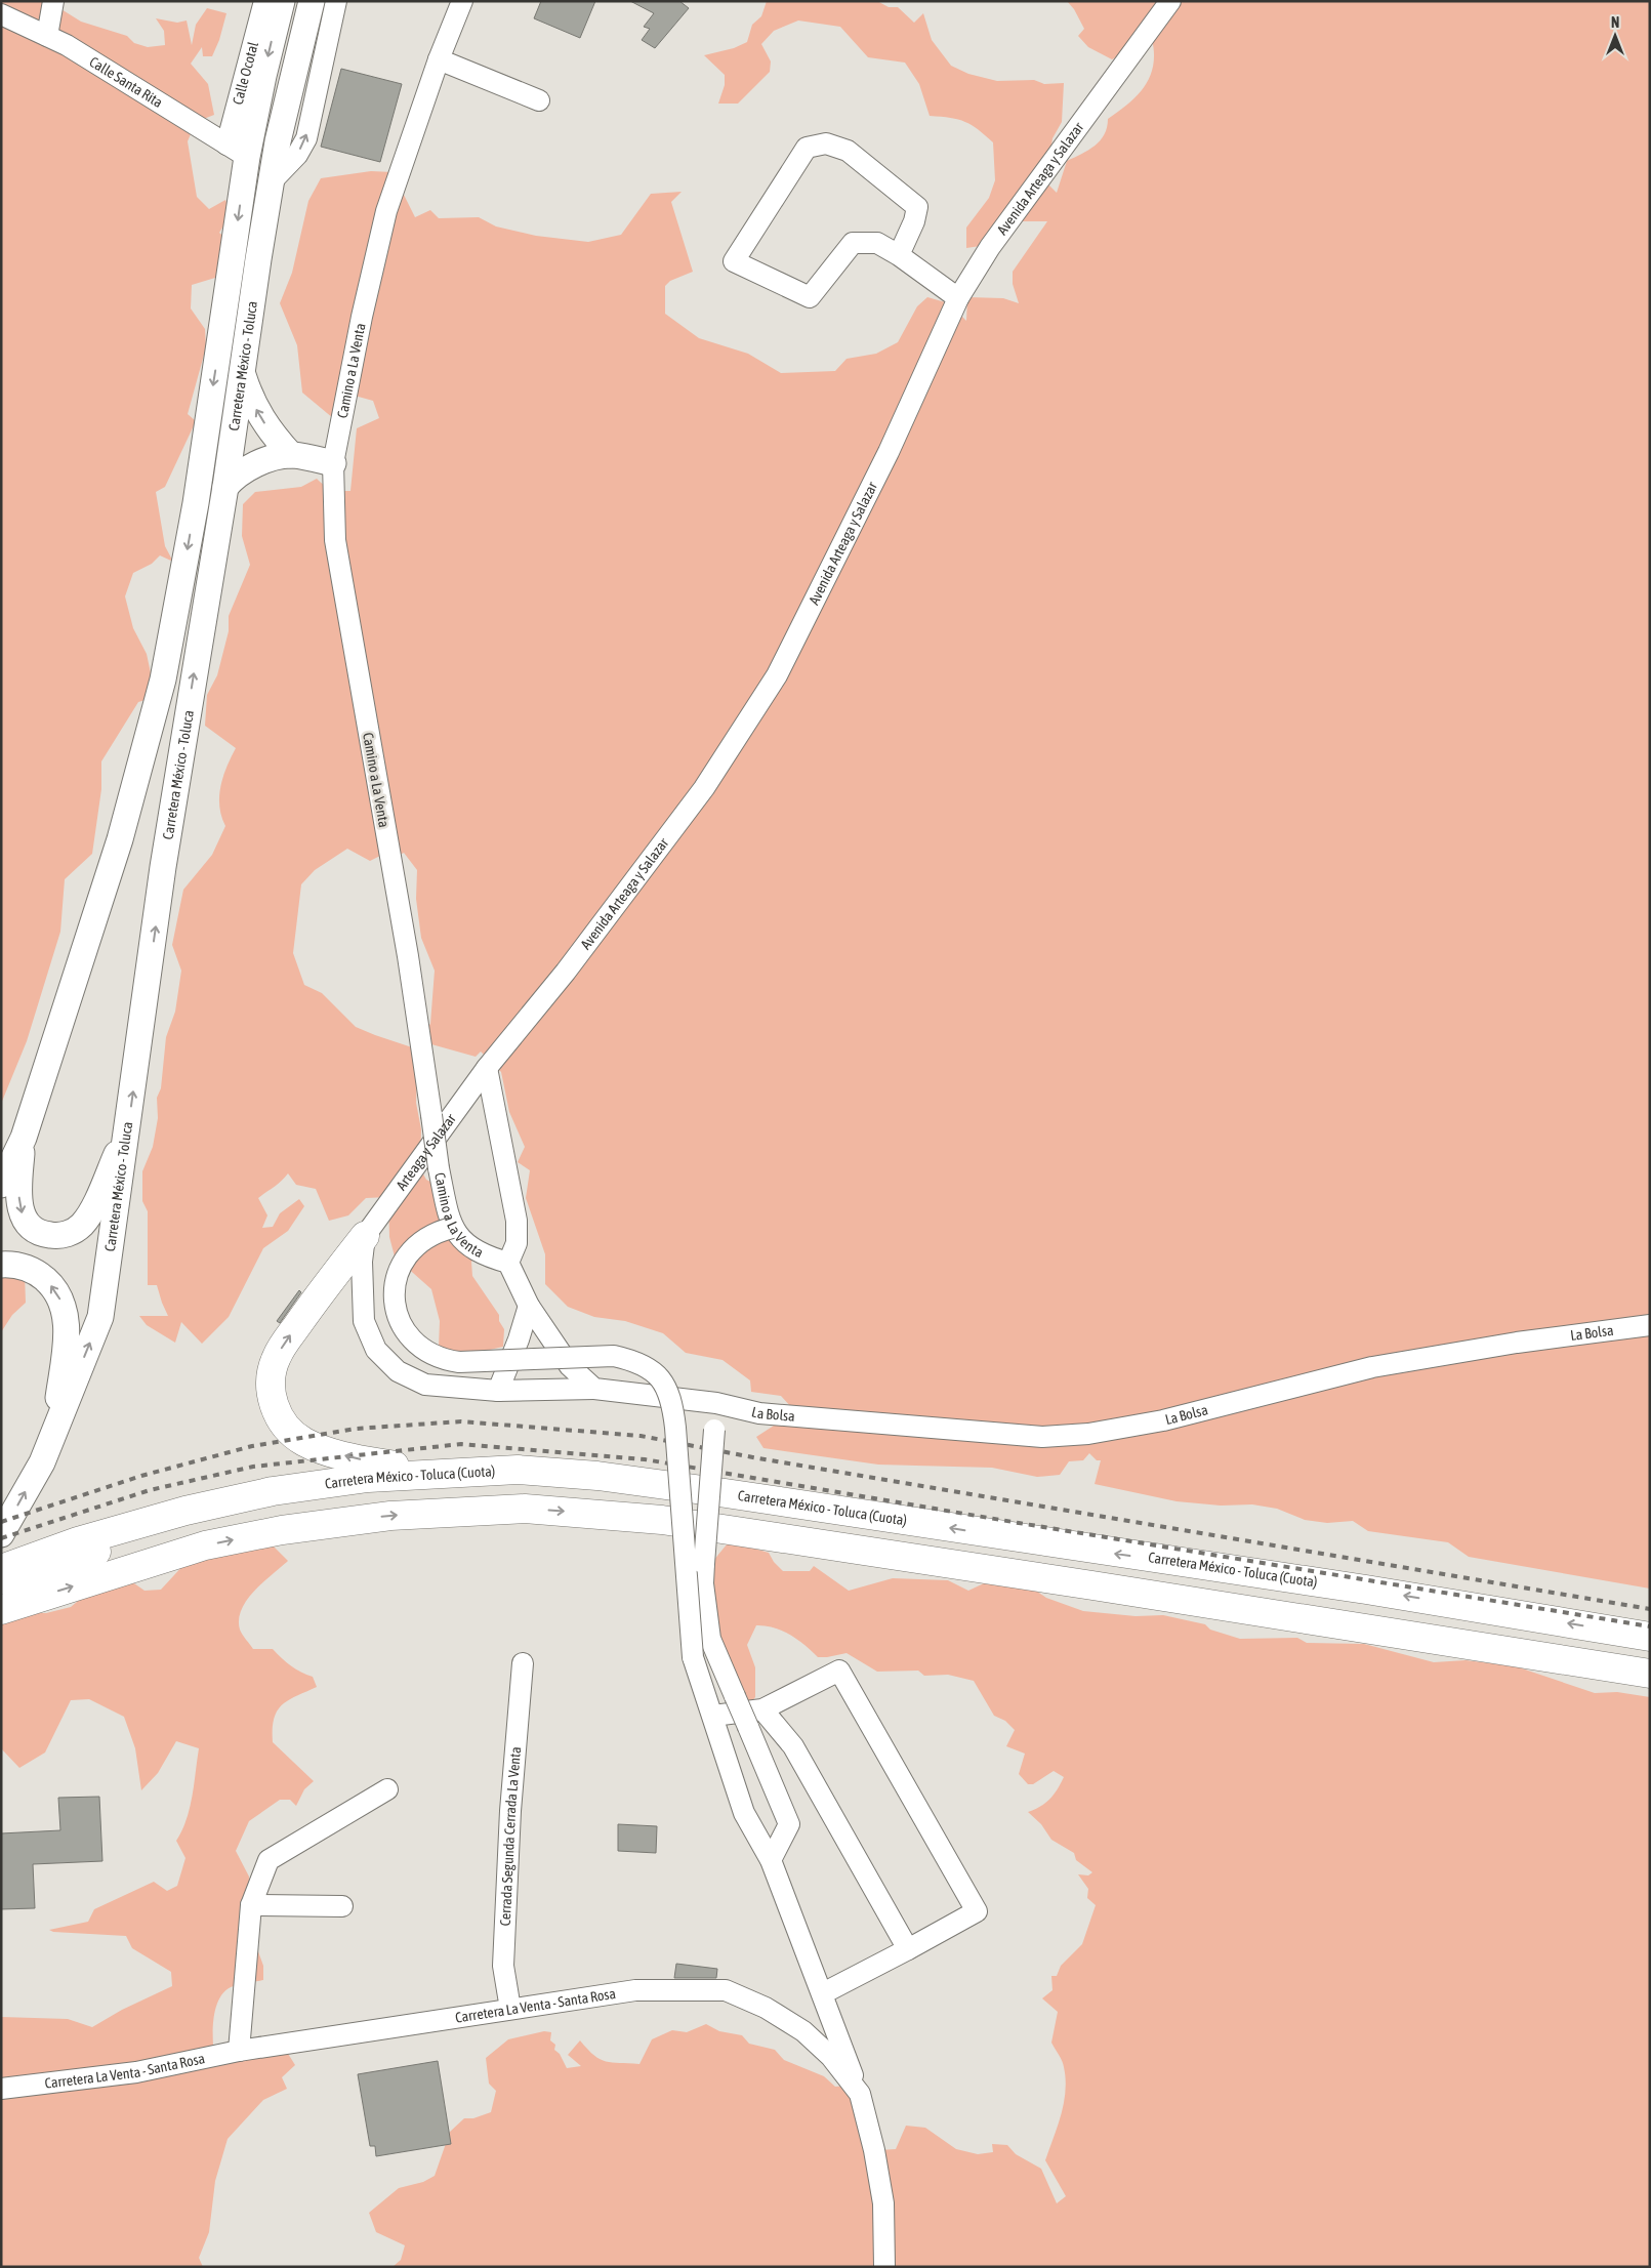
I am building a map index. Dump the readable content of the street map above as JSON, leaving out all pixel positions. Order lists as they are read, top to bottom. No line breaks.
{"streets":{"highway":["Carretera México - Toluca (Cuota)"],"main road":["Carretera México - Toluca"],"street":["Calle Ocotal","Calle Santa Rita","Avenida Arteaga y Salazar","Camino a La Venta","Arteaga y Salazar","La Bolsa","Cerrada Segunda Cerrada La Venta","Carretera La Venta - Santa Rosa"]},"crossings":[["Calle Ocotal","Calle Santa Rita"],["Calle Ocotal","Carretera México - Toluca"],["Calle Santa Rita","Carretera México - Toluca"],["Avenida Arteaga y Salazar","Arteaga y Salazar"],["Cerrada Segunda Cerrada La Venta","Carretera La Venta - Santa Rosa"]],"north":"top"}
